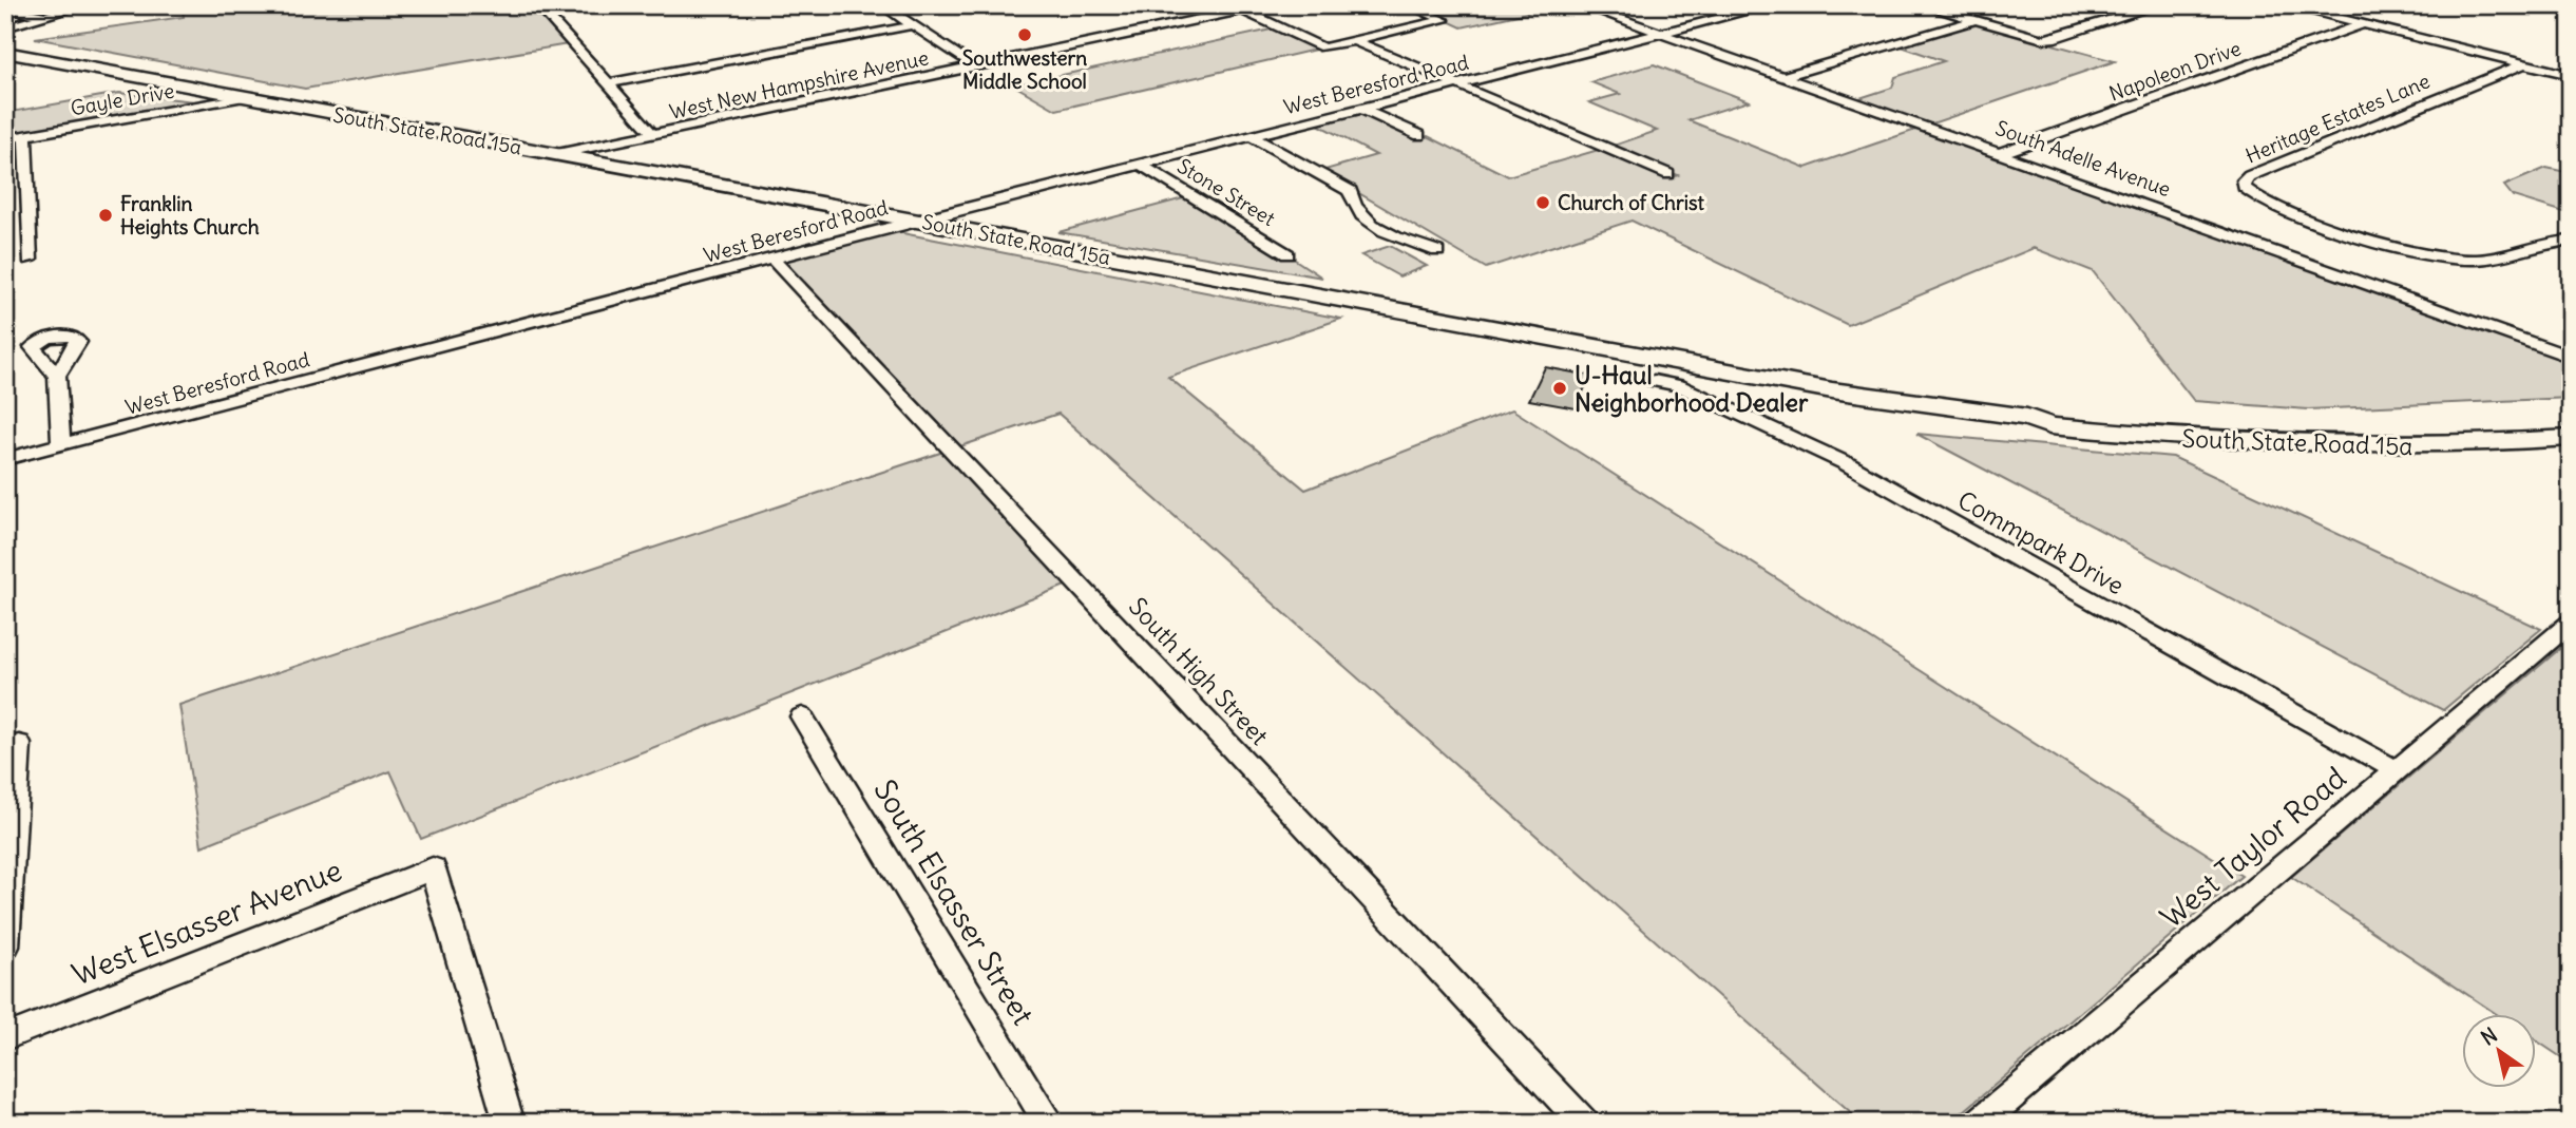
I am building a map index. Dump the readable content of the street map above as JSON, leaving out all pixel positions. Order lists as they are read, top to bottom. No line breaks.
{"streets":{"highway":["South State Road 15a"],"street":["Napoleon Drive","West New Hampshire Avenue","West Beresford Road","Gayle Drive","Heritage Estates Lane","South Adelle Avenue","Stone Street","Commpark Drive","South High Street","West Taylor Road","South Elsasser Street","West Elsasser Avenue"]},"crossings":[["Napoleon Drive","South Adelle Avenue"],["West New Hampshire Avenue","South State Road 15a"],["West Beresford Road","South State Road 15a"],["West Beresford Road","South Adelle Avenue"],["West Beresford Road","Stone Street"],["West Beresford Road","South High Street"],["Gayle Drive","South State Road 15a"],["Commpark Drive","West Taylor Road"]],"places":["Southwestern Middle School","Church of Christ","Franklin Heights Church","U-Haul Neighborhood Dealer"],"north":"top left"}
